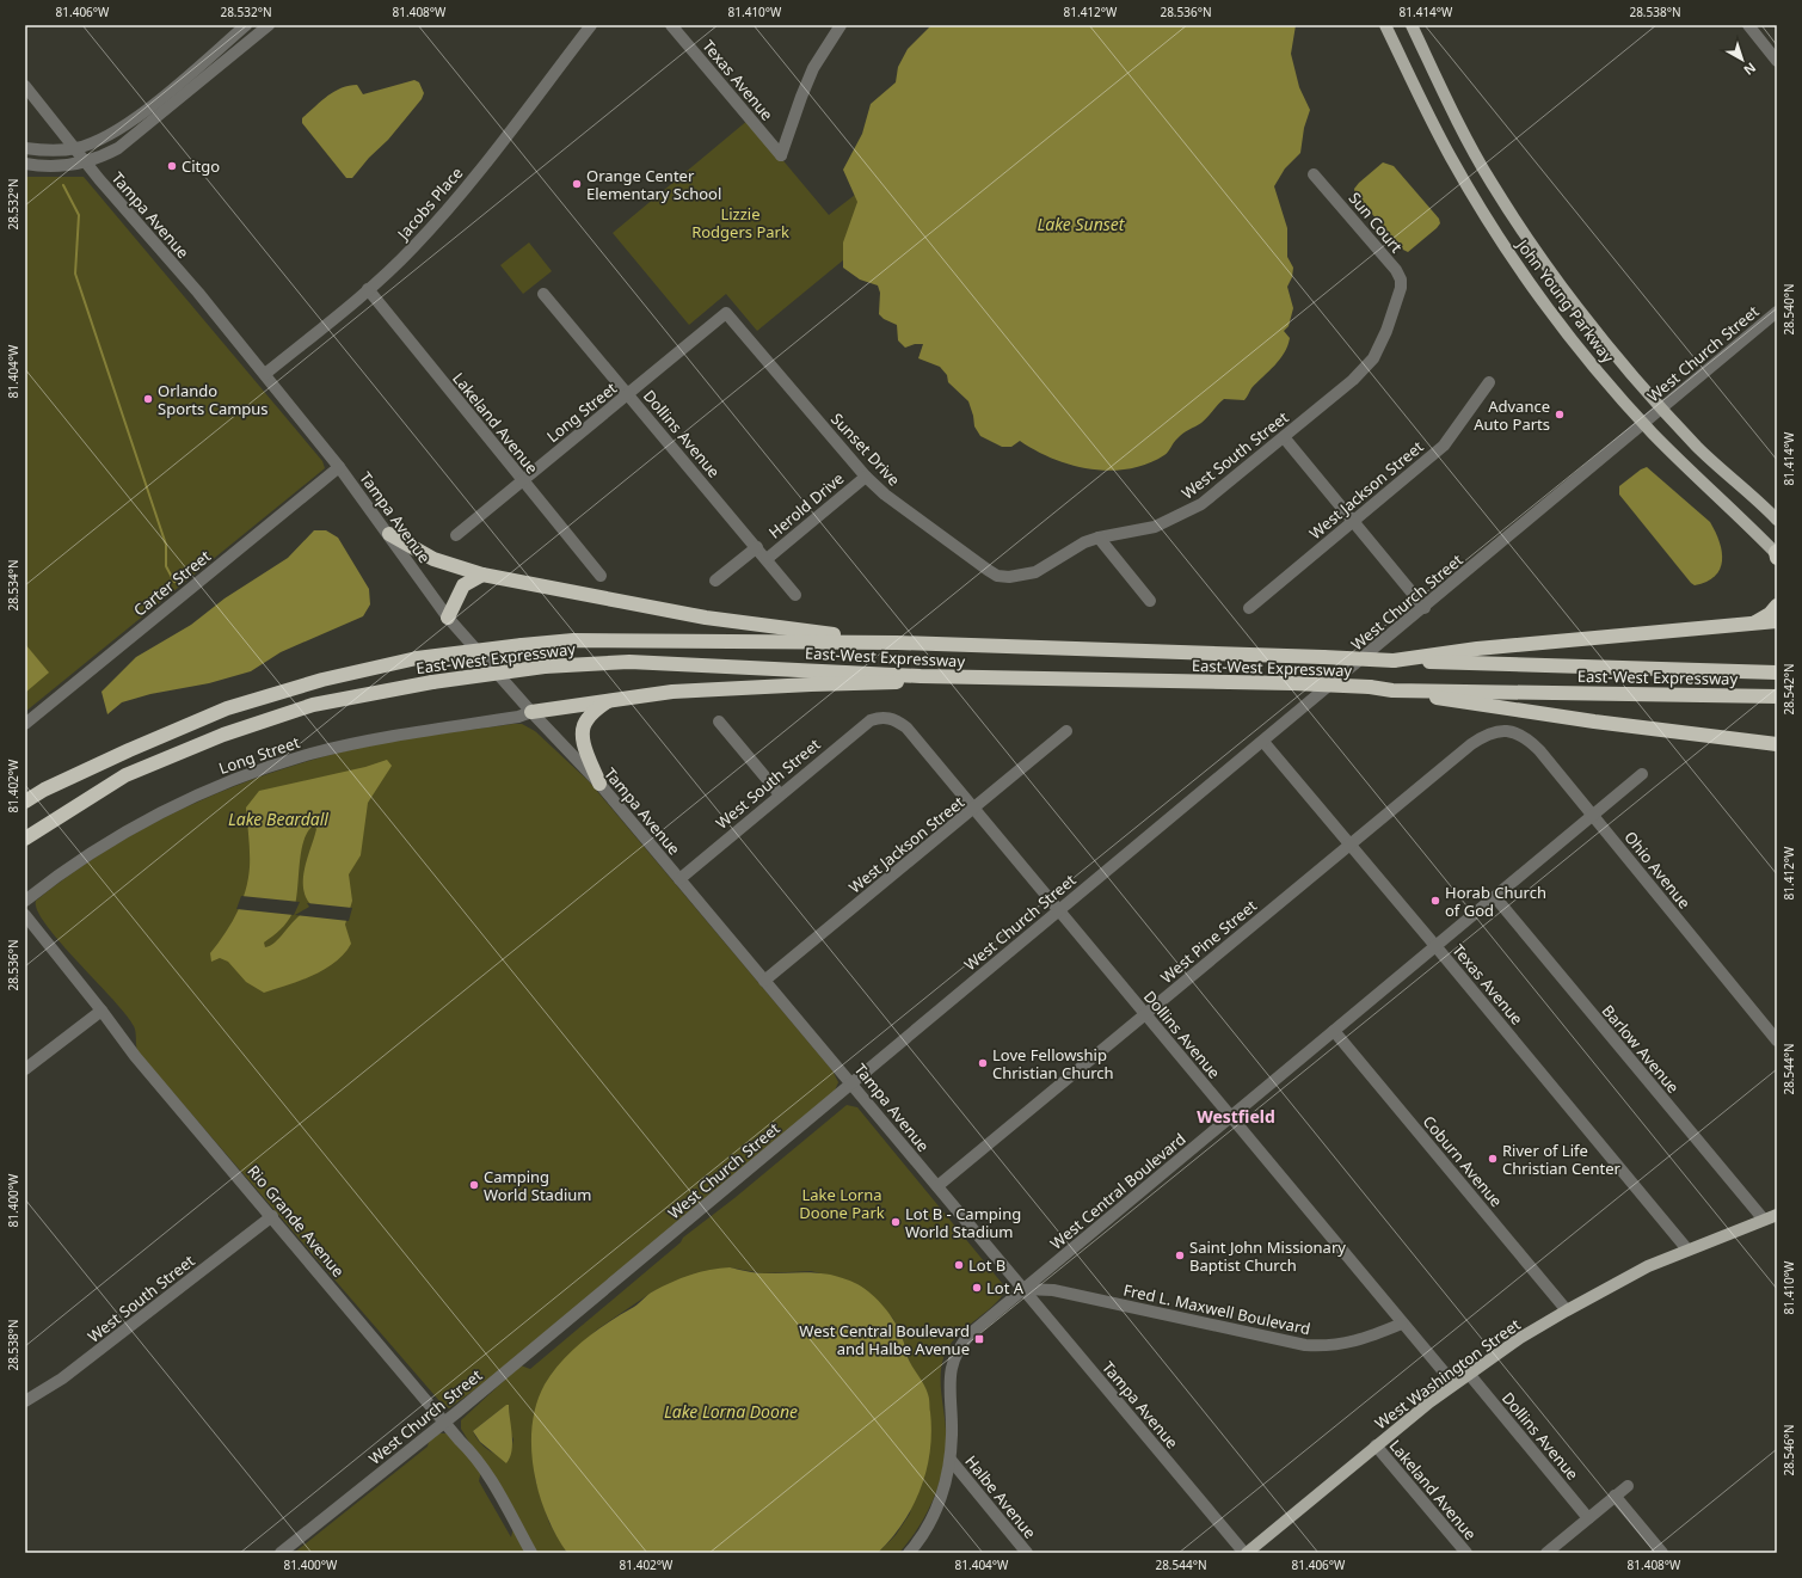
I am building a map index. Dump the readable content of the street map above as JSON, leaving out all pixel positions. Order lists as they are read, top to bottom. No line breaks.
{"streets":{"highway":["East-West Expressway"],"main road":["John Young Parkway","West Washington Street"],"street":["Texas Avenue","Jacobs Place","Tampa Avenue","Sun Court","West Church Street","Long Street","Lakeland Avenue","Dollins Avenue","Sunset Drive","West South Street","West Jackson Street","Herold Drive","Carter Street","Ohio Avenue","West Pine Street","Barlow Avenue","Coburn Avenue","West Central Boulevard","Rio Grande Avenue","Fred L. Maxwell Boulevard","Halbe Avenue"]},"crossings":[["Texas Avenue","West Church Street"],["Texas Avenue","West Pine Street"],["Texas Avenue","West Central Boulevard"],["Texas Avenue","West Washington Street"],["Jacobs Place","Tampa Avenue"],["Jacobs Place","Lakeland Avenue"],["Tampa Avenue","West Church Street"],["Tampa Avenue","Long Street"],["Tampa Avenue","West South Street"],["Tampa Avenue","West Jackson Street"],["Tampa Avenue","Carter Street"],["Tampa Avenue","West Pine Street"],["Tampa Avenue","West Central Boulevard"],["Tampa Avenue","Fred L. Maxwell Boulevard"],["Tampa Avenue","West Washington Street"],["Sun Court","West South Street"],["John Young Parkway","West Church Street"],["West Church Street","Dollins Avenue"],["West Church Street","Rio Grande Avenue"],["Long Street","Lakeland Avenue"],["Long Street","Dollins Avenue"],["Long Street","Sunset Drive"],["Lakeland Avenue","West Washington Street"],["Dollins Avenue","West South Street"],["Dollins Avenue","West Jackson Street"],["Dollins Avenue","Herold Drive"],["Dollins Avenue","West Pine Street"],["Dollins Avenue","West Central Boulevard"],["Dollins Avenue","Fred L. Maxwell Boulevard"],["Dollins Avenue","West Washington Street"],["Sunset Drive","West South Street"],["Sunset Drive","Herold Drive"],["West South Street","Rio Grande Avenue"],["Ohio Avenue","West Pine Street"],["Ohio Avenue","West Central Boulevard"],["Barlow Avenue","West Central Boulevard"],["Barlow Avenue","West Washington Street"],["Coburn Avenue","West Central Boulevard"],["Coburn Avenue","West Washington Street"],["West Central Boulevard","Fred L. Maxwell Boulevard"],["West Central Boulevard","Halbe Avenue"]],"districts":["Westfield"],"water":["Lake Sunset","Lake Beardall","Lake Lorna Doone"],"parks":["Lizzie Rodgers Park","Lake Lorna Doone Park"],"places":{"other":["Citgo","Orange Center Elementary School","Orlando Sports Campus","Advance Auto Parts","Horab Church of God","Love Fellowship Christian Church","River of Life Christian Center","Camping World Stadium","Lot B - Camping World Stadium","Saint John Missionary Baptist Church","Lot B","Lot A"],"transit":["West Central Boulevard and Halbe Avenue"]},"north":"bottom right","coordinates":["81.406°W","28.532°N","81.408°W","81.410°W","81.412°W","28.536°N","81.414°W","28.538°N","28.540°N","81.404°W","28.534°N","28.542°N","81.402°W","28.544°N","81.400°W","28.546°N"]}
